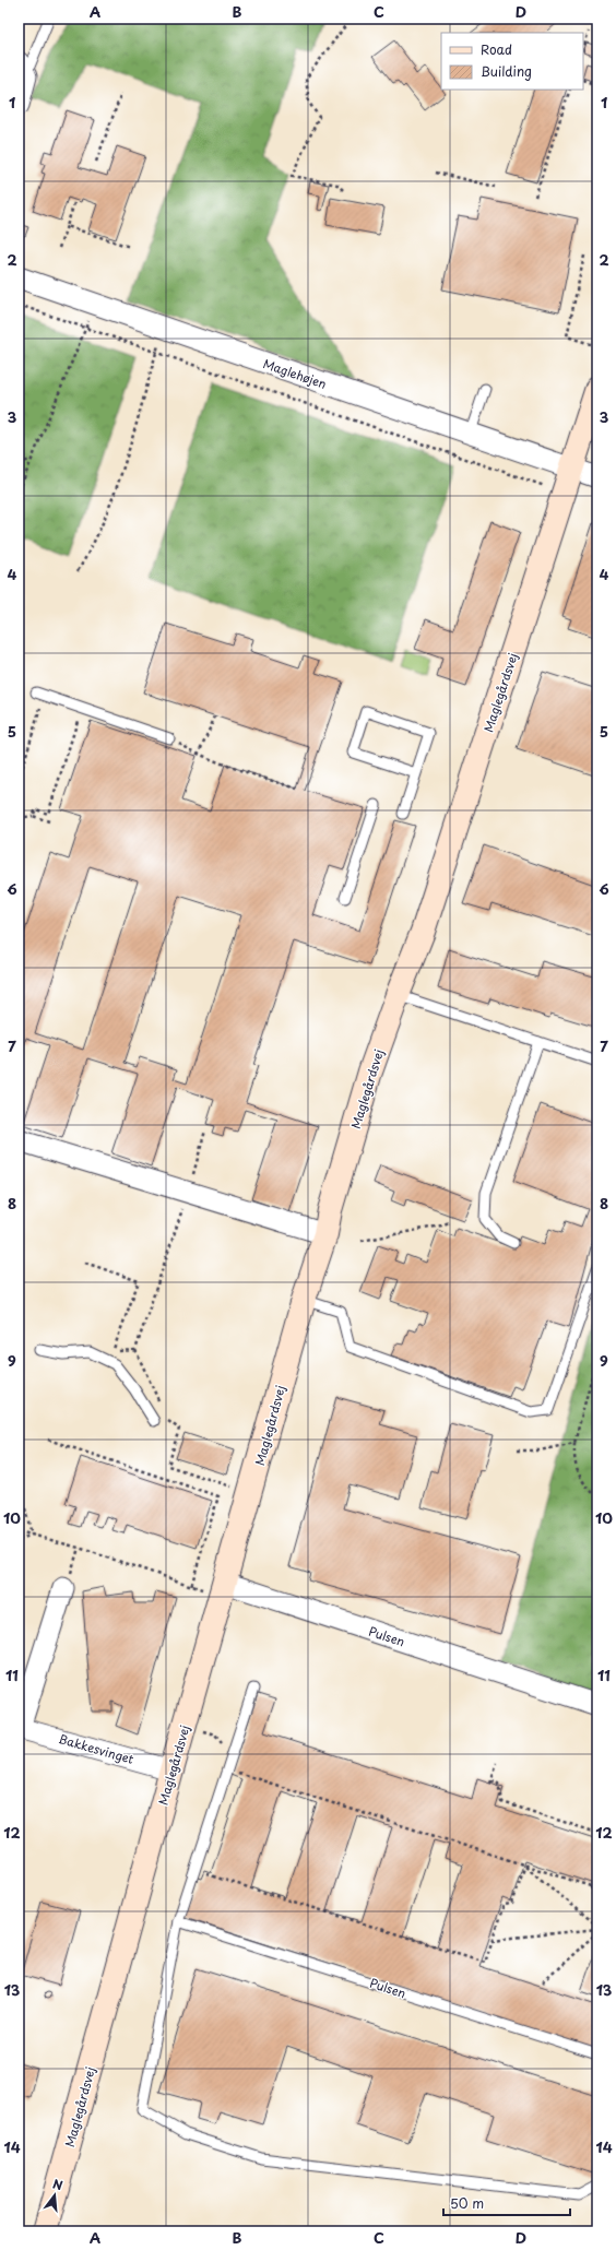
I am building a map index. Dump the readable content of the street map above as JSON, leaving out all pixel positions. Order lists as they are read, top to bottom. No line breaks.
{"streets":{"street":["Maglehøjen","Maglegårdsvej","Pulsen","Bakkesvinget"]},"crossings":[["Maglehøjen","Maglegårdsvej"],["Maglegårdsvej","Pulsen"],["Maglegårdsvej","Bakkesvinget"]],"legend":["Road","Building"],"scale_bar":"50 m","north":"top","grid":{"columns":["A","B","C","D"],"rows":["1","2","3","4","5","6","7","8","9","10","11","12","13","14"]}}
